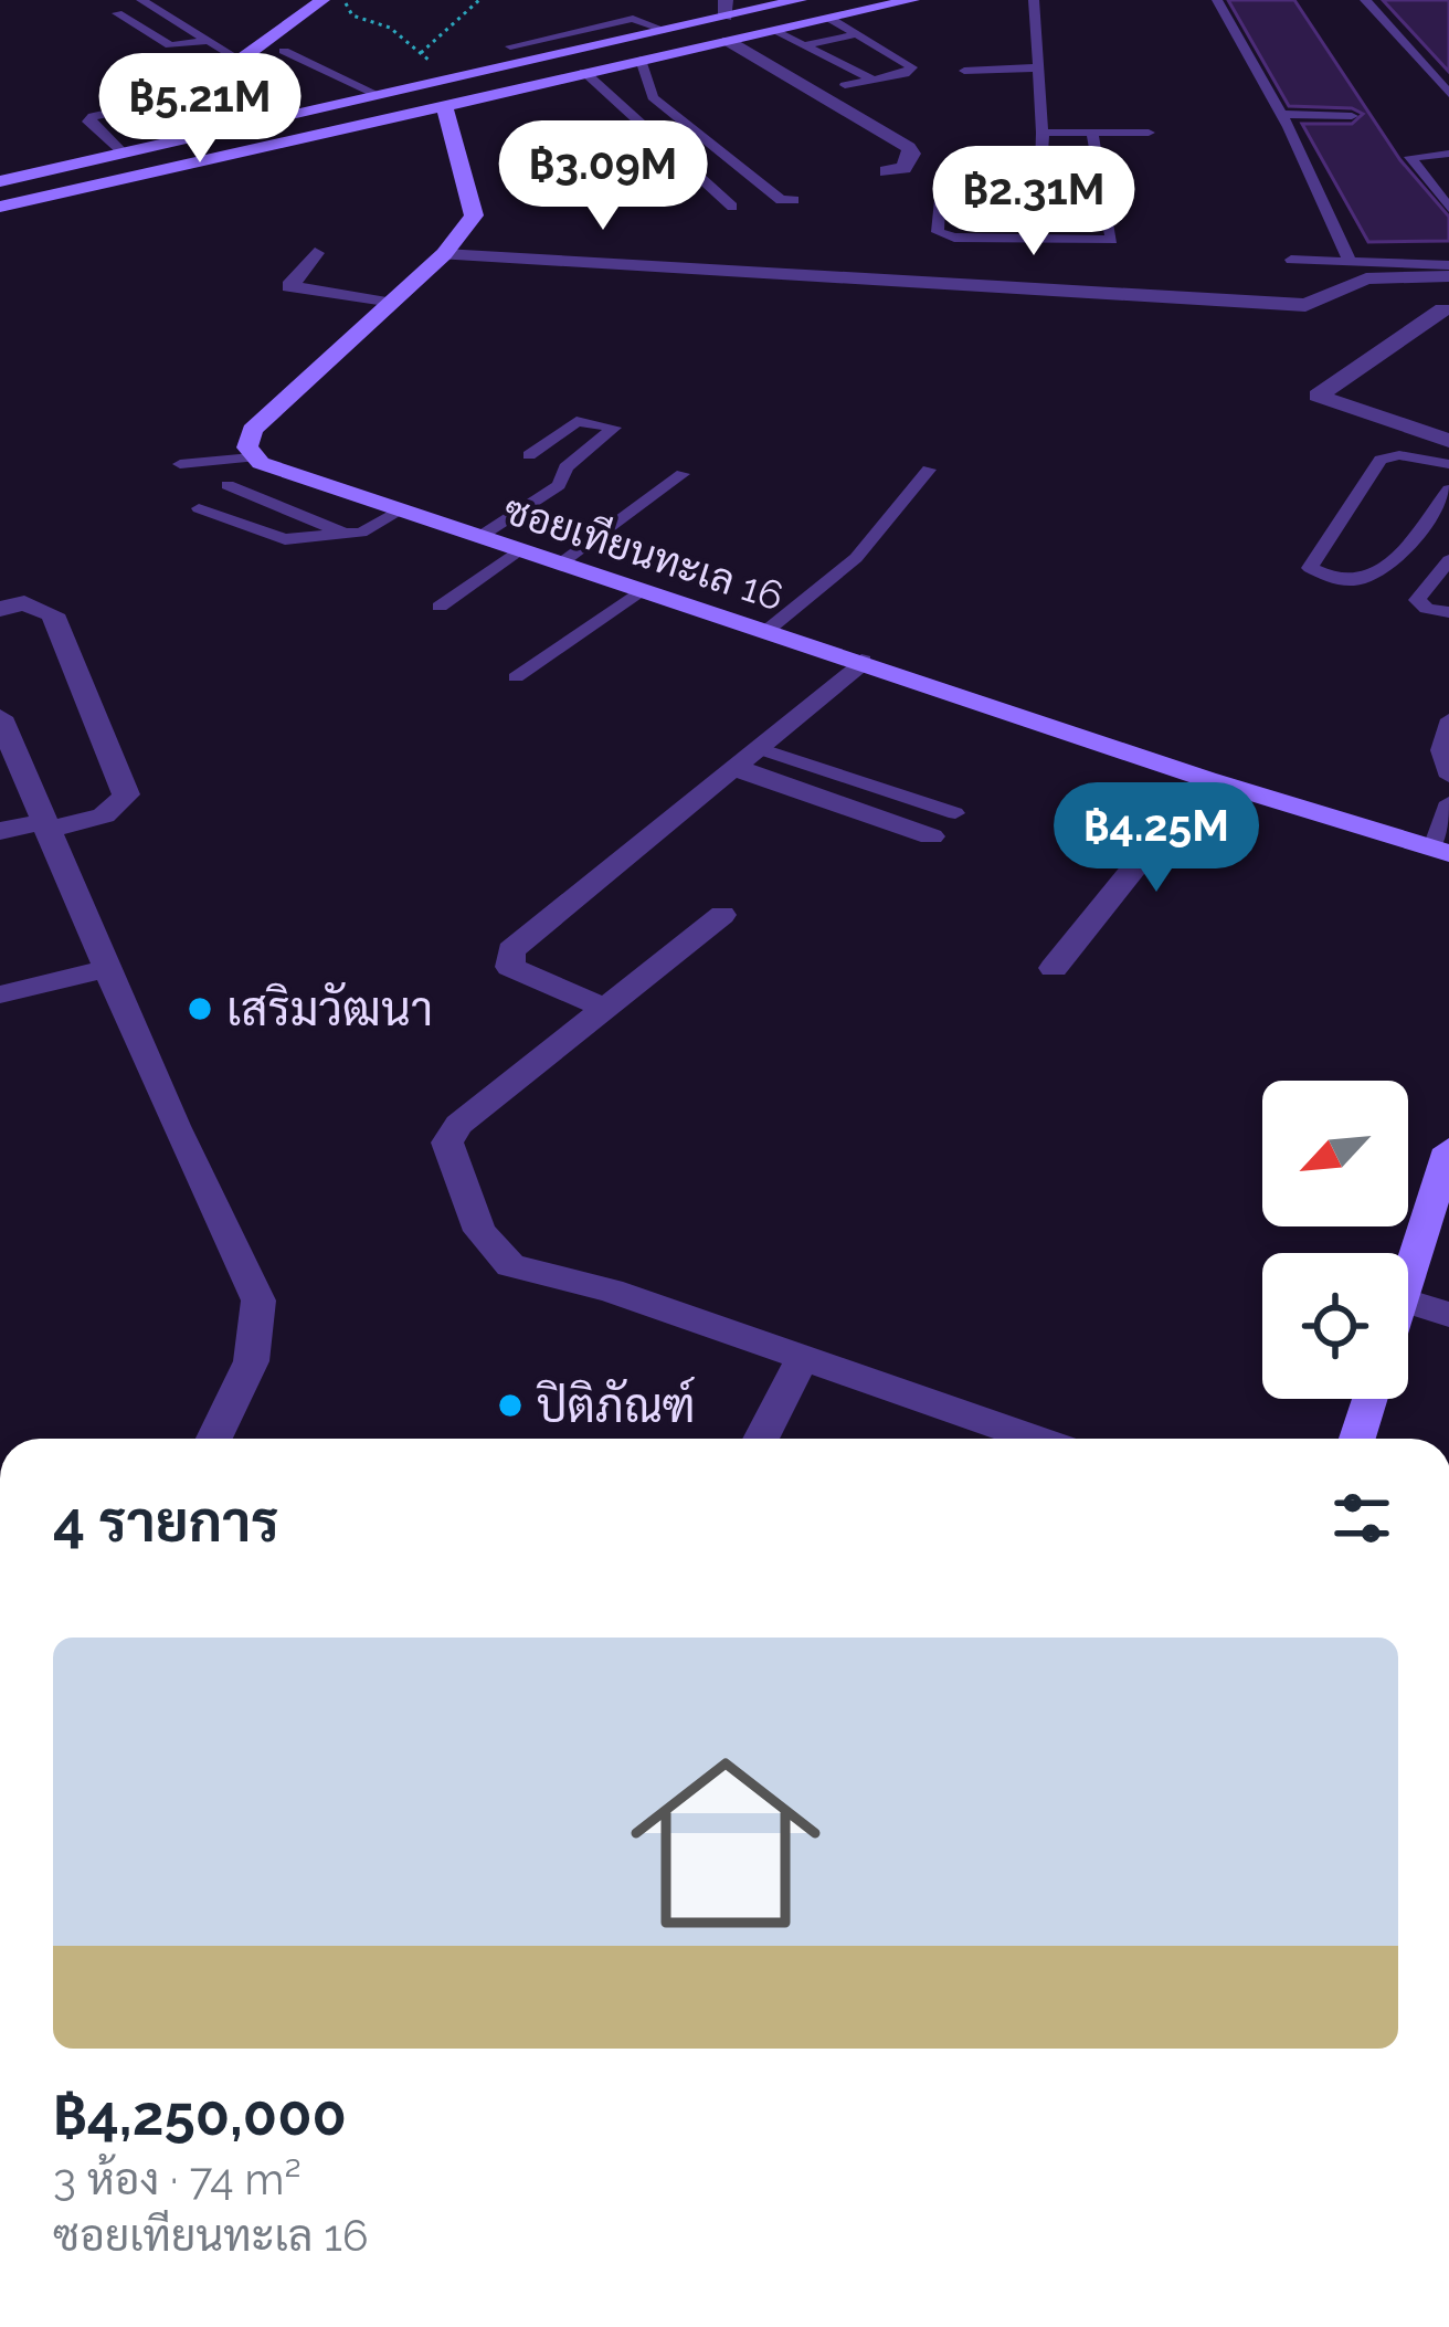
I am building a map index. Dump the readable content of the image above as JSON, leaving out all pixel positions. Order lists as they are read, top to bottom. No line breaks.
{"streets":{"street":["ซอยเทียนทะเล 16"]},"places":["เสริมวัฒนา","ปิติภัณฑ์"],"north":"bottom left","page":{"price":["฿5.21M","฿3.09M","฿2.31M","฿4.25M"],"heading":"4 รายการ","list":[{"name":"฿4,250,000","note":"3 ห้อง · 74 m² · ซอยเทียนทะเล 16"}]}}
